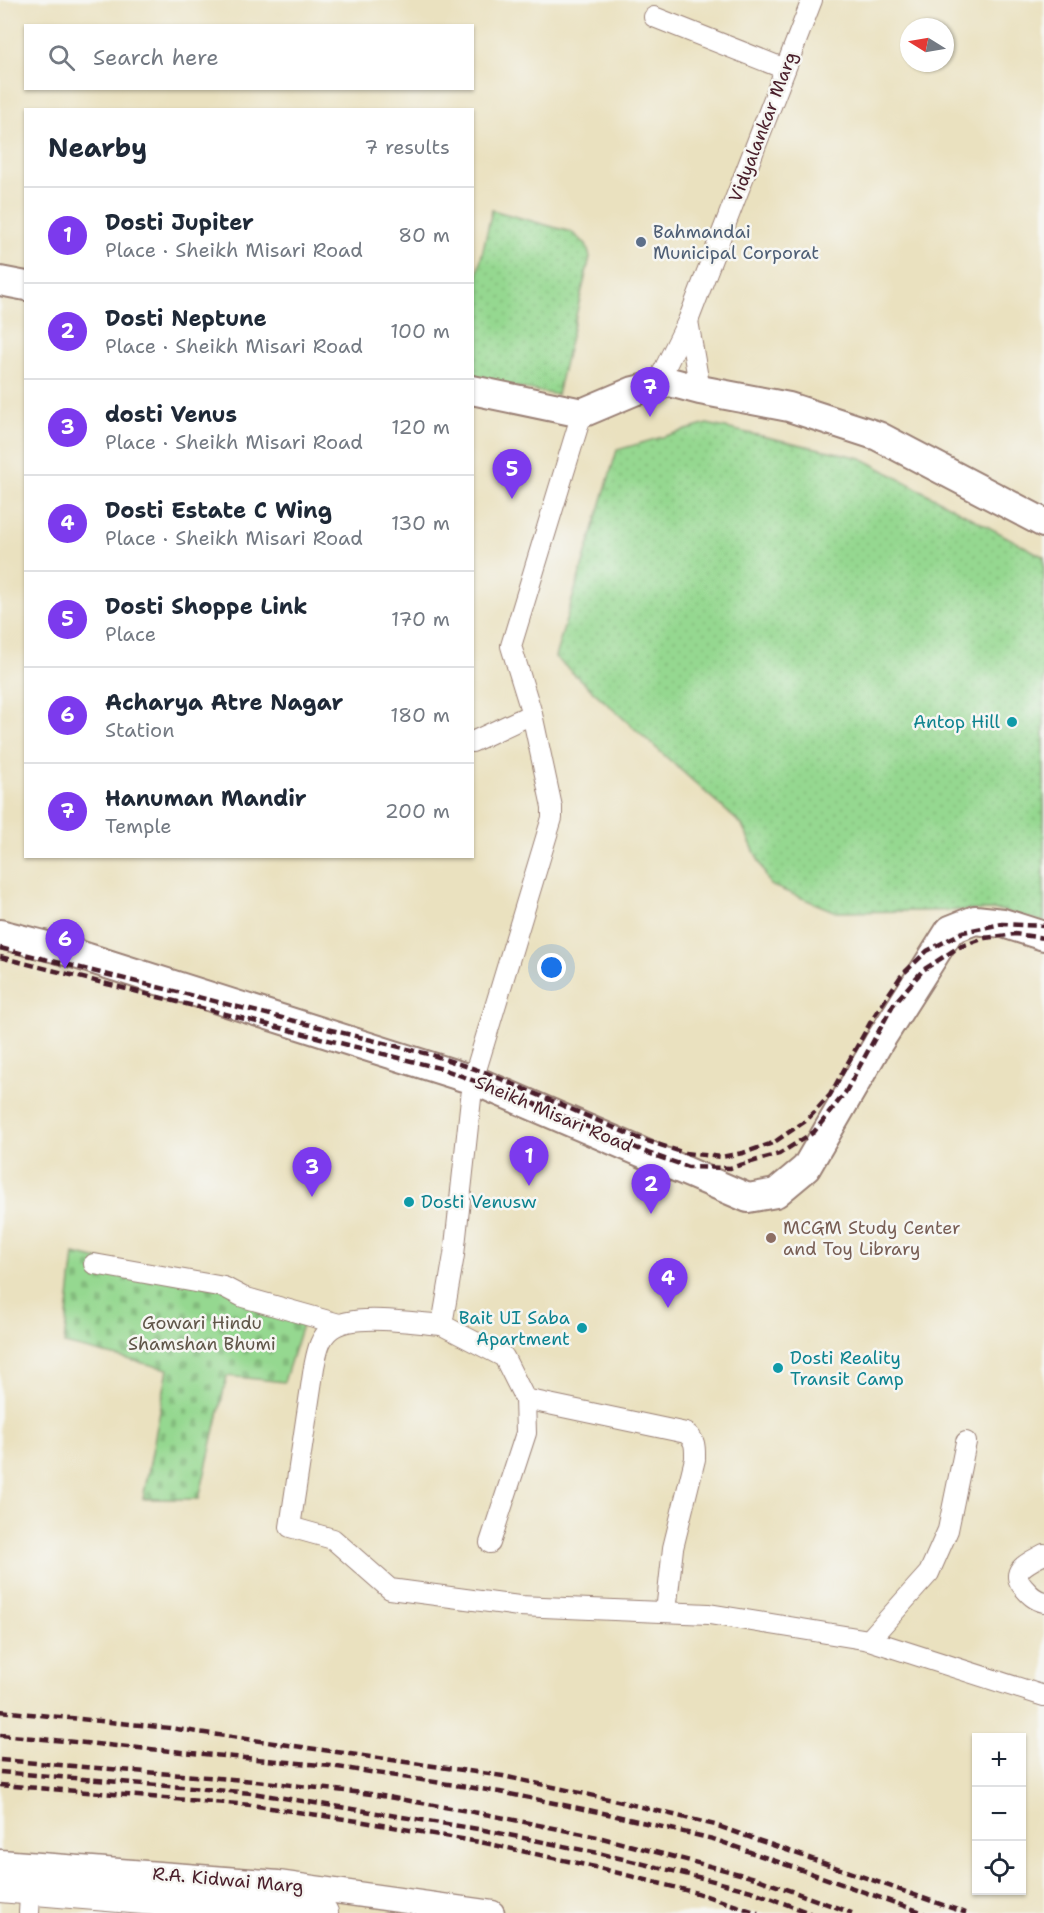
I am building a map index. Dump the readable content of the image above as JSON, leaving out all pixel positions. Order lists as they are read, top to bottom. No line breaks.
{"streets":{"main road":["Sheikh Misari Road"],"street":["Vidyalankar Marg","R.A. Kidwai Marg"]},"parks":["Gowari Hindu Shamshan Bhumi"],"places":["Bahmandai Municipal Corporat","Antop Hill","Dosti Venusw","MCGM Study Center and Toy Library","Bait UI Saba Apartment","Dosti Reality Transit Camp"],"north":"left","page":{"search":"Search here","heading":["Nearby","7 results"],"list":[{"mark":"1","name":"Dosti Jupiter","note":"Place · Sheikh Misari Road","value":"80 m"},{"mark":"2","name":"Dosti Neptune","note":"Place · Sheikh Misari Road","value":"100 m"},{"mark":"3","name":"dosti Venus","note":"Place · Sheikh Misari Road","value":"120 m"},{"mark":"4","name":"Dosti Estate C Wing","note":"Place · Sheikh Misari Road","value":"130 m"},{"mark":"5","name":"Dosti Shoppe Link","note":"Place","value":"170 m"},{"mark":"6","name":"Acharya Atre Nagar","note":"Station","value":"180 m"},{"mark":"7","name":"Hanuman Mandir","note":"Temple","value":"200 m"}],"pins":["7","5","6","1","3","2","4"],"map_buttons":["+","−"]}}
